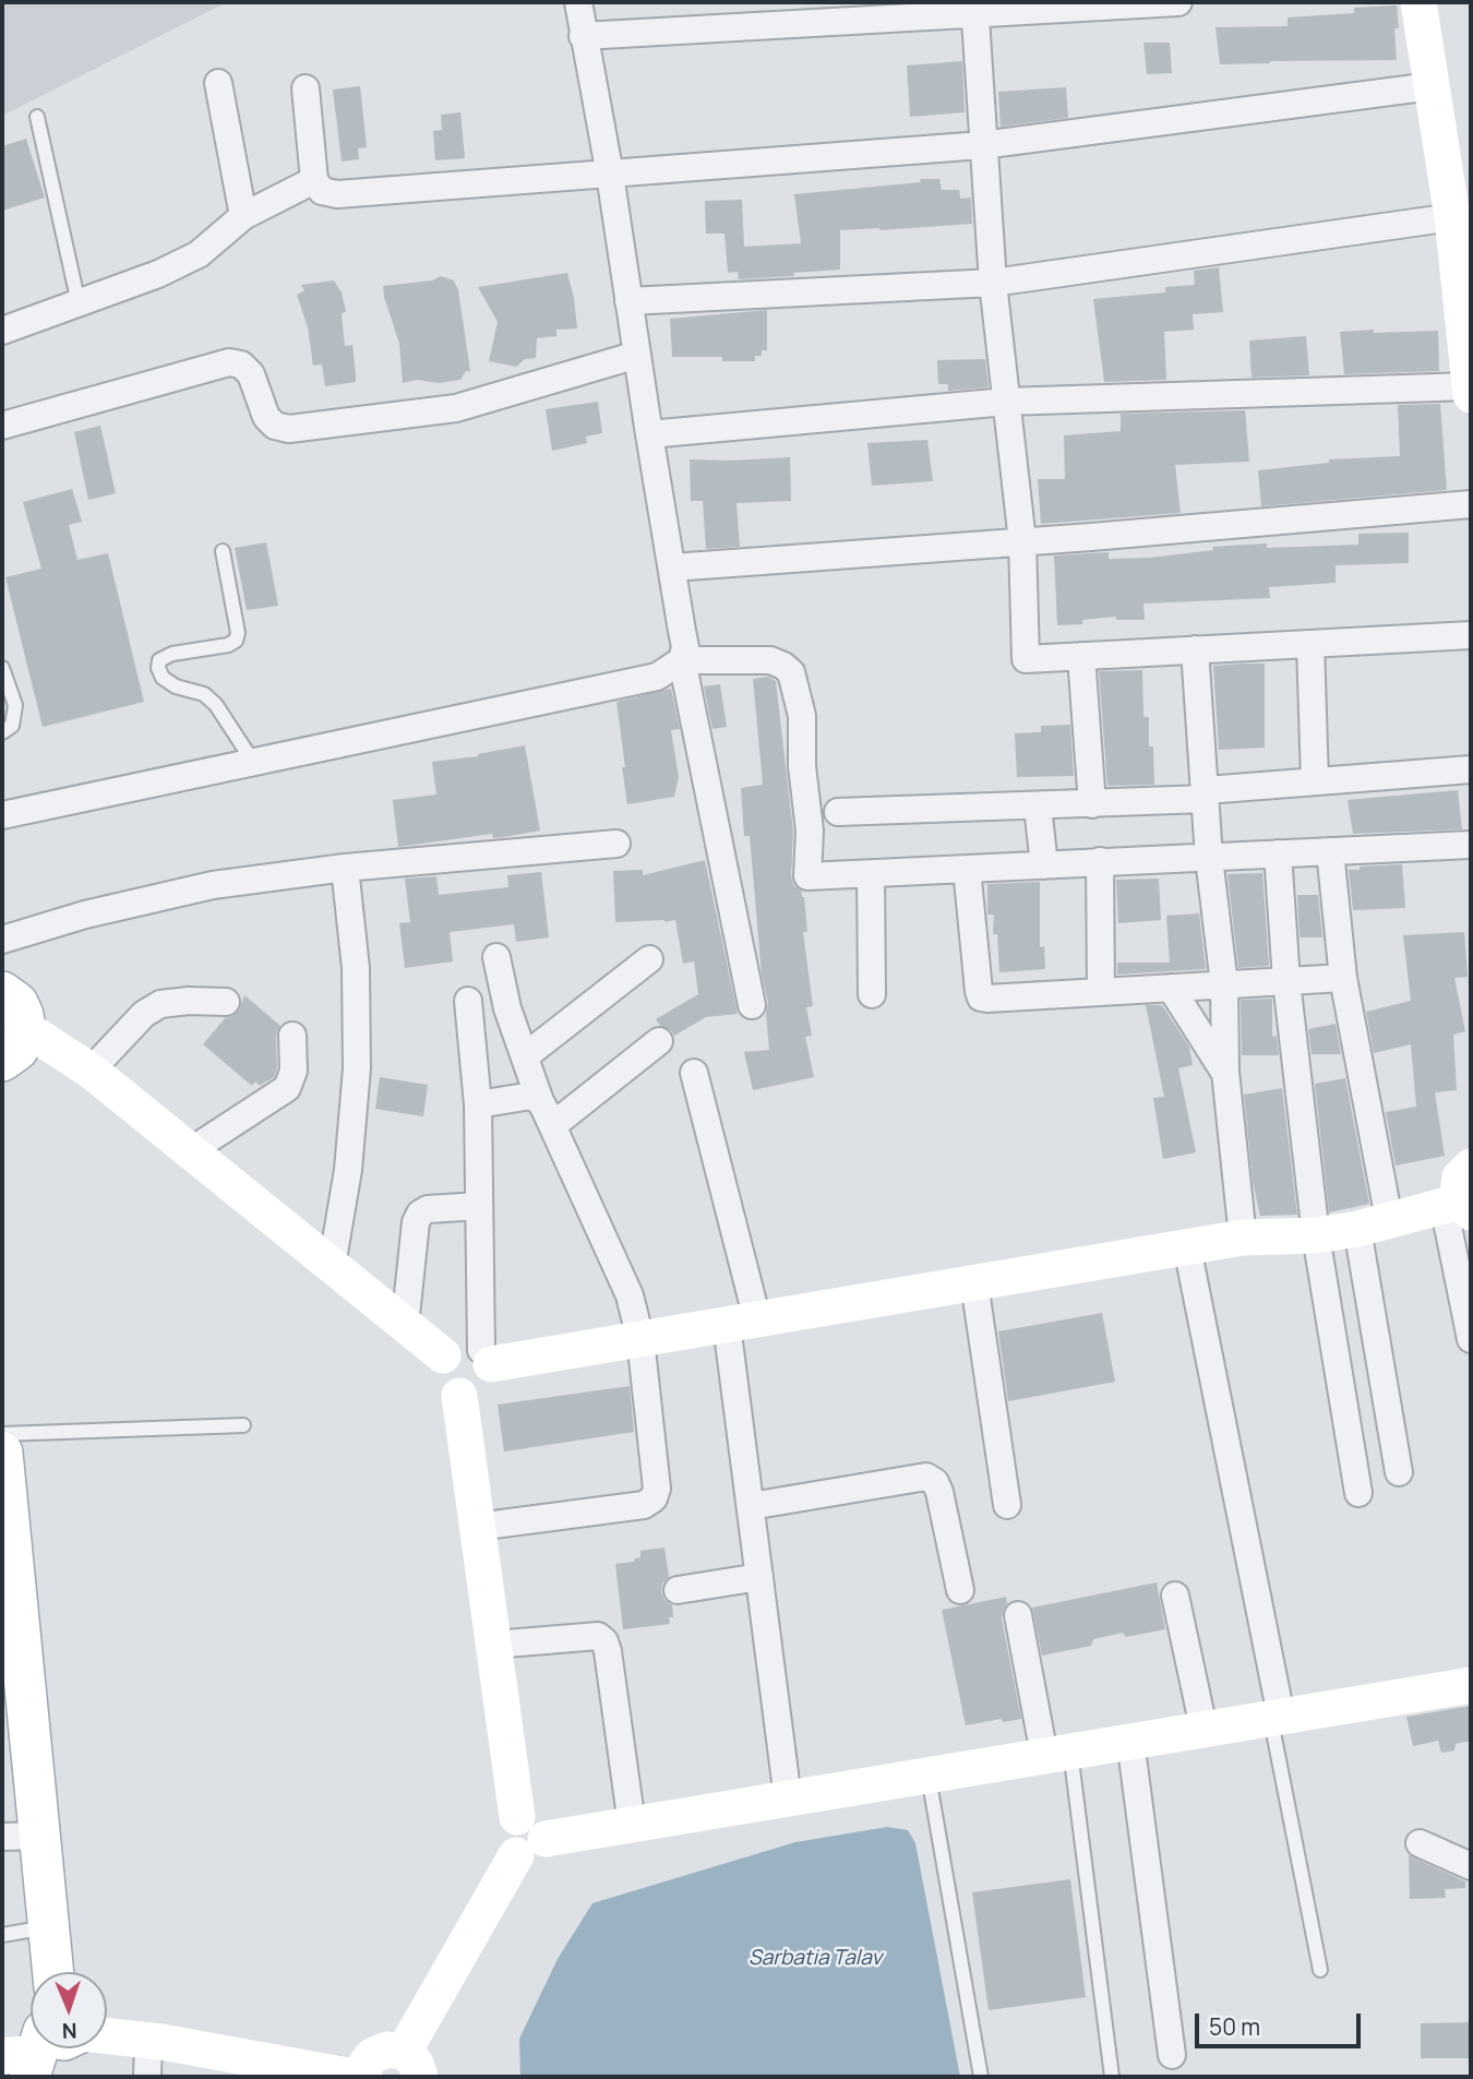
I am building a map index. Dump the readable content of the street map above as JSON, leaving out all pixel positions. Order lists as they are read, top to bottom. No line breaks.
{"water":["Sarbatia Talav"],"scale_bar":"50 m","north":"bottom"}
